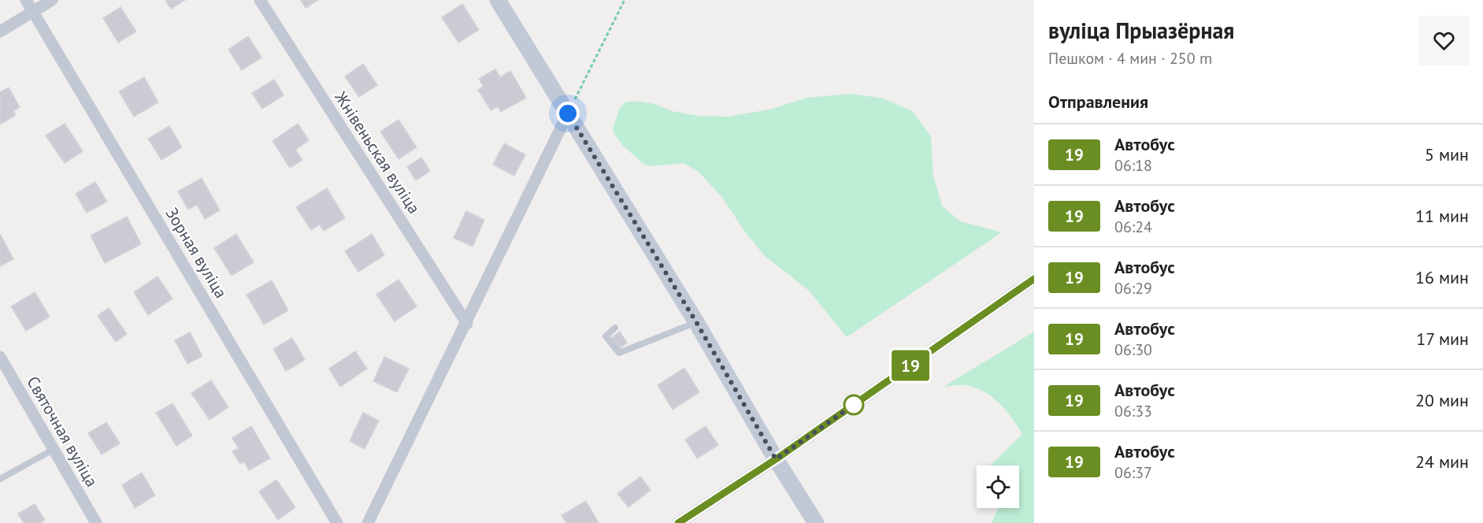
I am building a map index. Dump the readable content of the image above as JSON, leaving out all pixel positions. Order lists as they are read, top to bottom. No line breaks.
{"streets":{"street":["Жнівеньская вуліца","Зорная вуліца","Святочная вуліца"]},"lines":["bus line 19"],"page":{"on_map":"19","heading":[["вуліца Прыазёрная","Пешком · 4 мин · 250 m"],"Отправления"],"list":[{"mark":"19","name":"Автобус","note":"06:18","value":"5 мин"},{"mark":"19","name":"Автобус","note":"06:24","value":"11 мин"},{"mark":"19","name":"Автобус","note":"06:29","value":"16 мин"},{"mark":"19","name":"Автобус","note":"06:30","value":"17 мин"},{"mark":"19","name":"Автобус","note":"06:33","value":"20 мин"},{"mark":"19","name":"Автобус","note":"06:37","value":"24 мин"}]}}
